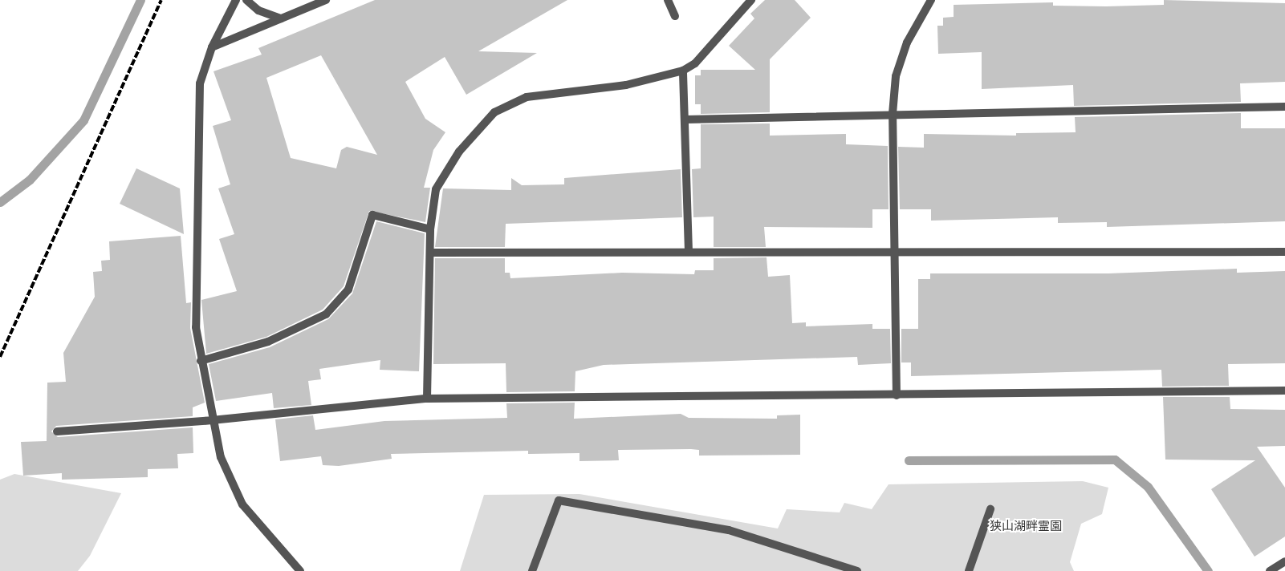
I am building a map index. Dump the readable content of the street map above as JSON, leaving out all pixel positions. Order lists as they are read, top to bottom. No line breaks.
{"parks":["狭山湖畔霊園"]}
